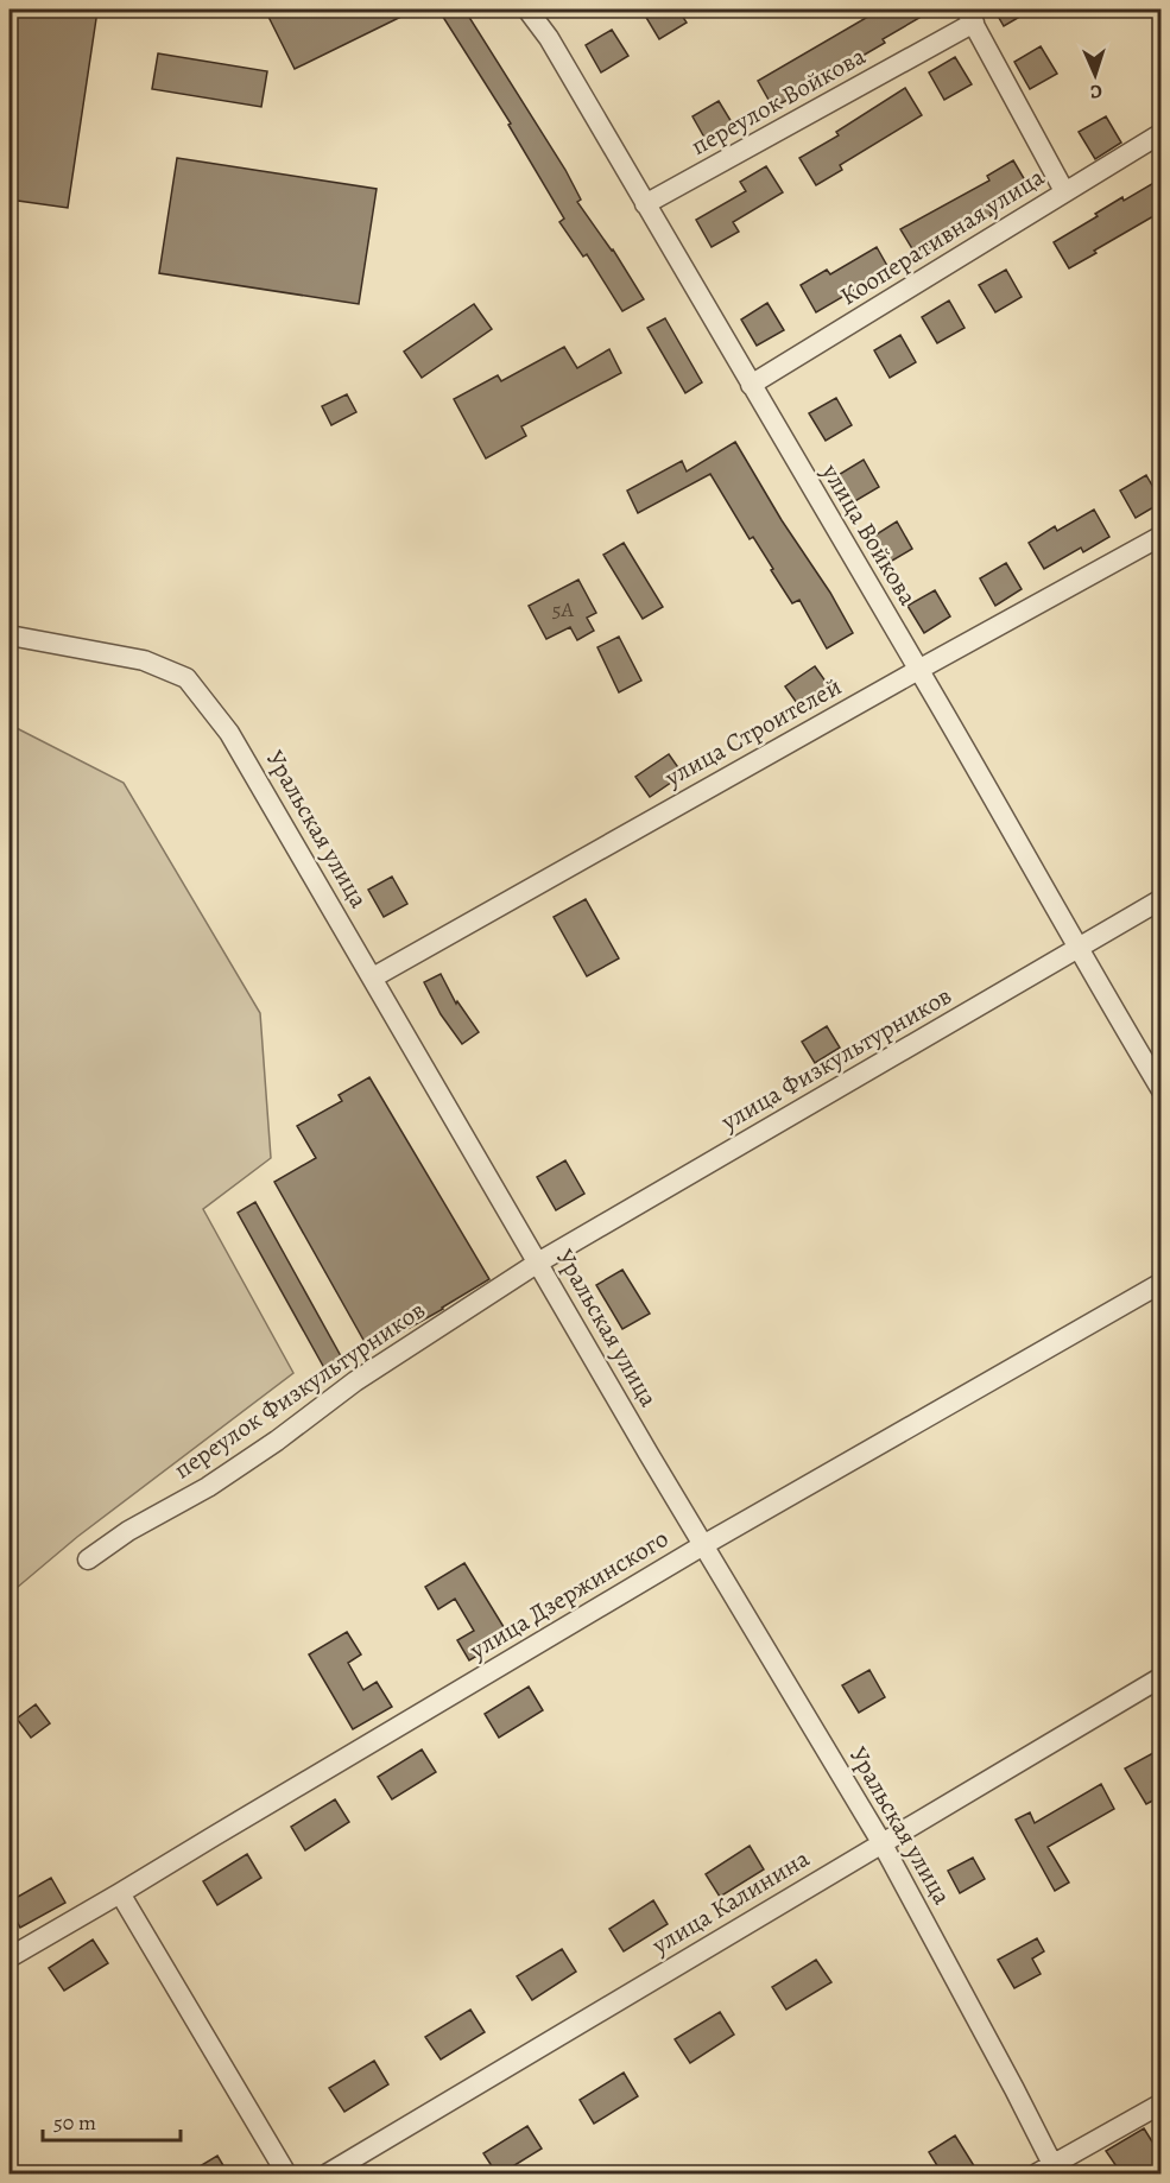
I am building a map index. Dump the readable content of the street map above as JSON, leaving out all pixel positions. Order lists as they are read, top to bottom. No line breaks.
{"streets":{"street":["переулок Войкова","Кооперативная улица","улица Войкова","улица Строителей","Уральская улица","улица Физкультурников","переулок Физкультурников","улица Дзержинского","улица Калинина"]},"crossings":[["переулок Войкова","улица Войкова"],["Кооперативная улица","улица Войкова"],["улица Войкова","улица Строителей"],["улица Войкова","улица Физкультурников"],["улица Строителей","Уральская улица"],["Уральская улица","улица Физкультурников"],["Уральская улица","переулок Физкультурников"],["Уральская улица","улица Дзержинского"],["Уральская улица","улица Калинина"],["улица Физкультурников","переулок Физкультурников"]],"house_numbers":["5А"],"scale_bar":"50 m","north":"bottom"}
